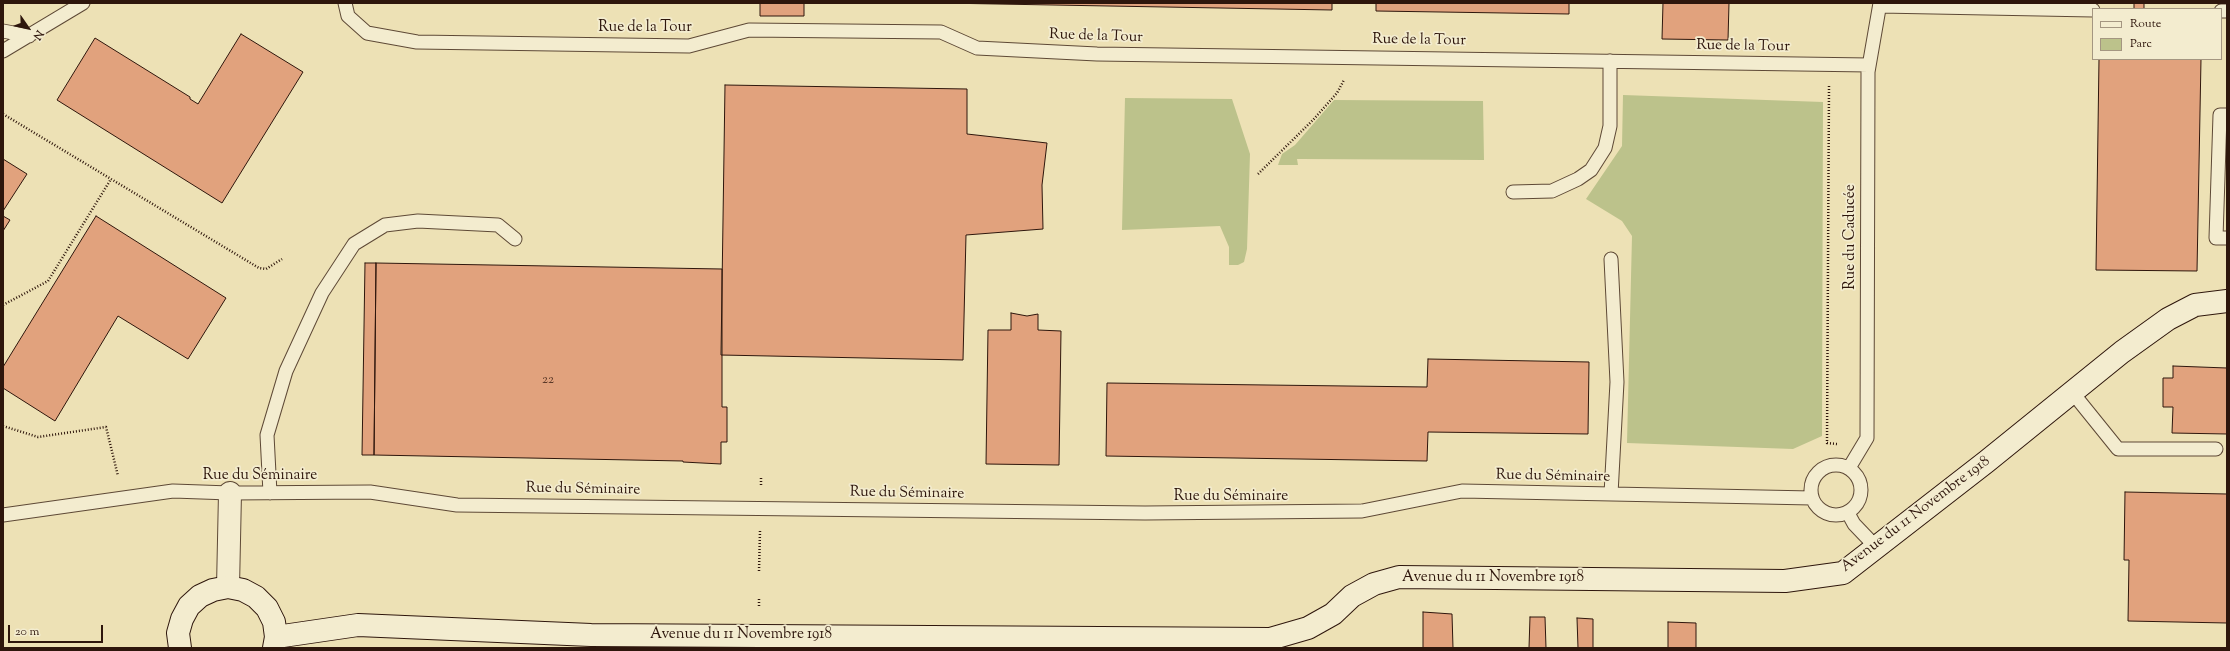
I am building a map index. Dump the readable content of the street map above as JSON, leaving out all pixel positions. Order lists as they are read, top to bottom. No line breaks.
{"streets":{"main road":["Avenue du 11 Novembre 1918"],"lane":["Rue de la Tour","Rue du Caducée","Rue du Séminaire"]},"crossings":[["Rue de la Tour","Rue du Caducée"],["Rue du Caducée","Rue du Séminaire"]],"house_numbers":["22"],"legend":["Route","Parc"],"scale_bar":"20 m","north":"bottom right"}
